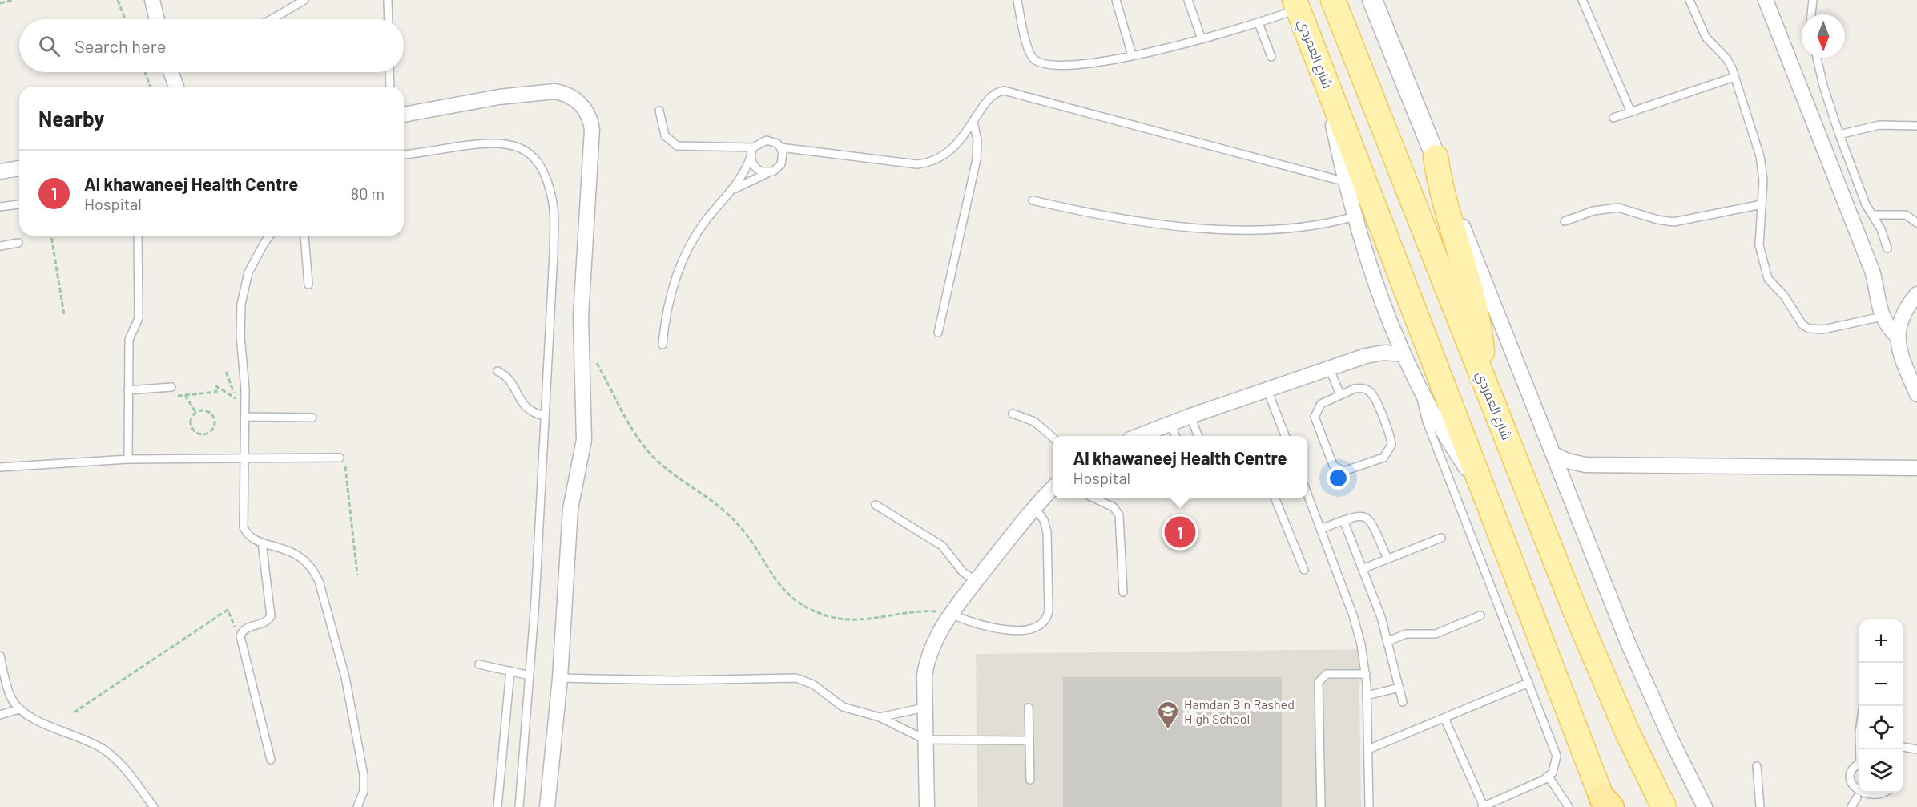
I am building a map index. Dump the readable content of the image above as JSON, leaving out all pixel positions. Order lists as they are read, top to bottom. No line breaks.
{"streets":{"main road":["شارع العمردي"]},"places":{"school or university":["Hamdan Bin Rashed High School"]},"north":"bottom","page":{"search":"Search here","heading":"Nearby","list":[{"mark":"1","name":"Al khawaneej Health Centre","note":"Hospital","value":"80 m"}],"popup":["Al khawaneej Health Centre","Hospital"],"pins":"1","map_buttons":["+","−"]}}
